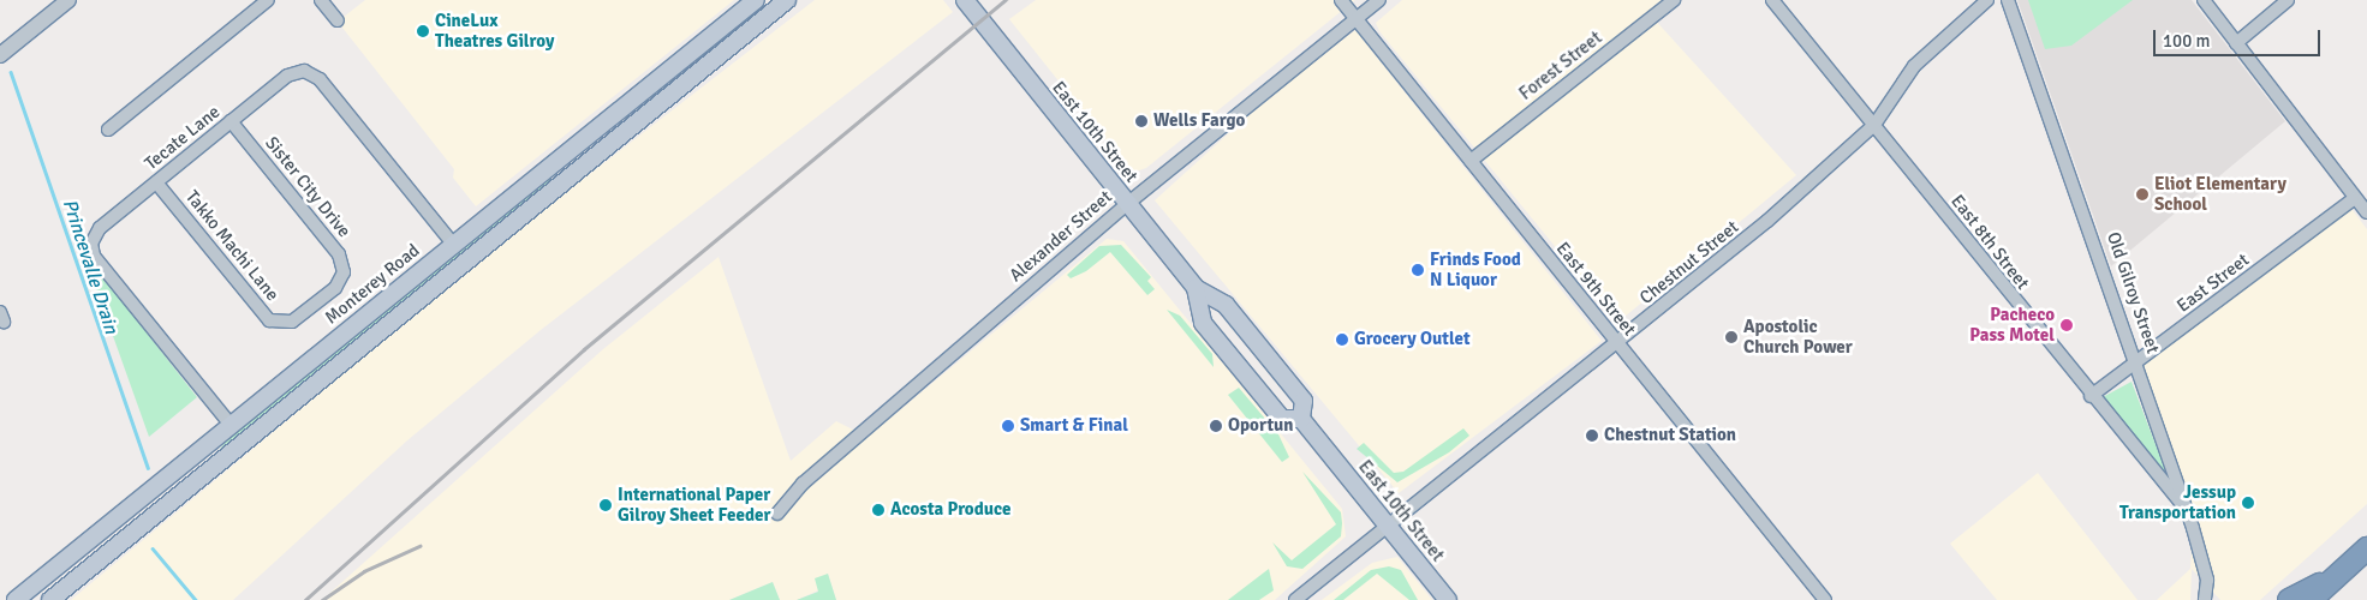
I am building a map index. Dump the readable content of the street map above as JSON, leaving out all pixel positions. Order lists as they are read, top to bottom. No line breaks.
{"streets":{"main road":["East 10th Street","Monterey Road"],"street":["Forest Street","Tecate Lane","Sister City Drive","Alexander Street","East 8th Street","Takko Machi Lane","Chestnut Street","East Street","East 9th Street","Old Gilroy Street"]},"crossings":[["Forest Street","East 9th Street"],["East 10th Street","Alexander Street"],["East 10th Street","Chestnut Street"],["Tecate Lane","Sister City Drive"],["Tecate Lane","Takko Machi Lane"],["Tecate Lane","Monterey Road"],["Sister City Drive","Takko Machi Lane"],["Alexander Street","East 9th Street"],["East 8th Street","Chestnut Street"],["East 8th Street","East Street"],["East 8th Street","Old Gilroy Street"],["Chestnut Street","East 9th Street"],["East Street","Old Gilroy Street"]],"water":["Princevalle Drain"],"places":["CineLux Theatres Gilroy","Wells Fargo","Eliot Elementary School","Frinds Food N Liquor","Pacheco Pass Motel","Apostolic Church Power","Grocery Outlet","Smart & Final","Oportun","Chestnut Station","Jessup Transportation","International Paper Gilroy Sheet Feeder","Acosta Produce"],"scale_bar":"100 m"}
